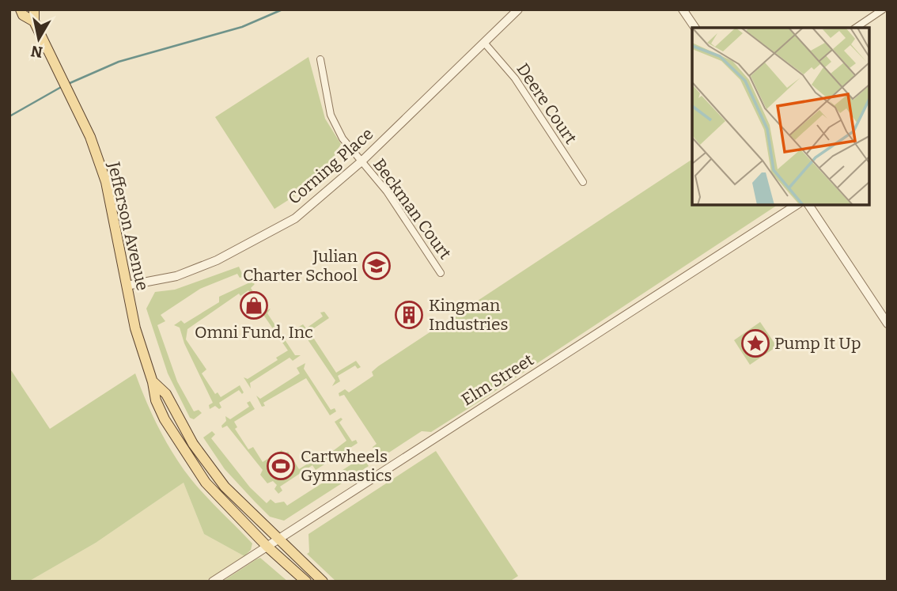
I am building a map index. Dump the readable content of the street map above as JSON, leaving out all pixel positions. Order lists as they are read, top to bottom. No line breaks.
{"streets":{"main road":["Jefferson Avenue"],"street":["Deere Court","Corning Place","Beckman Court","Elm Street"]},"crossings":[["Deere Court","Corning Place"],["Corning Place","Beckman Court"],["Corning Place","Jefferson Avenue"],["Jefferson Avenue","Elm Street"]],"places":{"school or university":["Julian Charter School"],"shop":["Omni Fund, Inc"],"building":["Kingman Industries"],"place":["Pump It Up"],"sports":["Cartwheels Gymnastics"]},"north":"bottom"}
